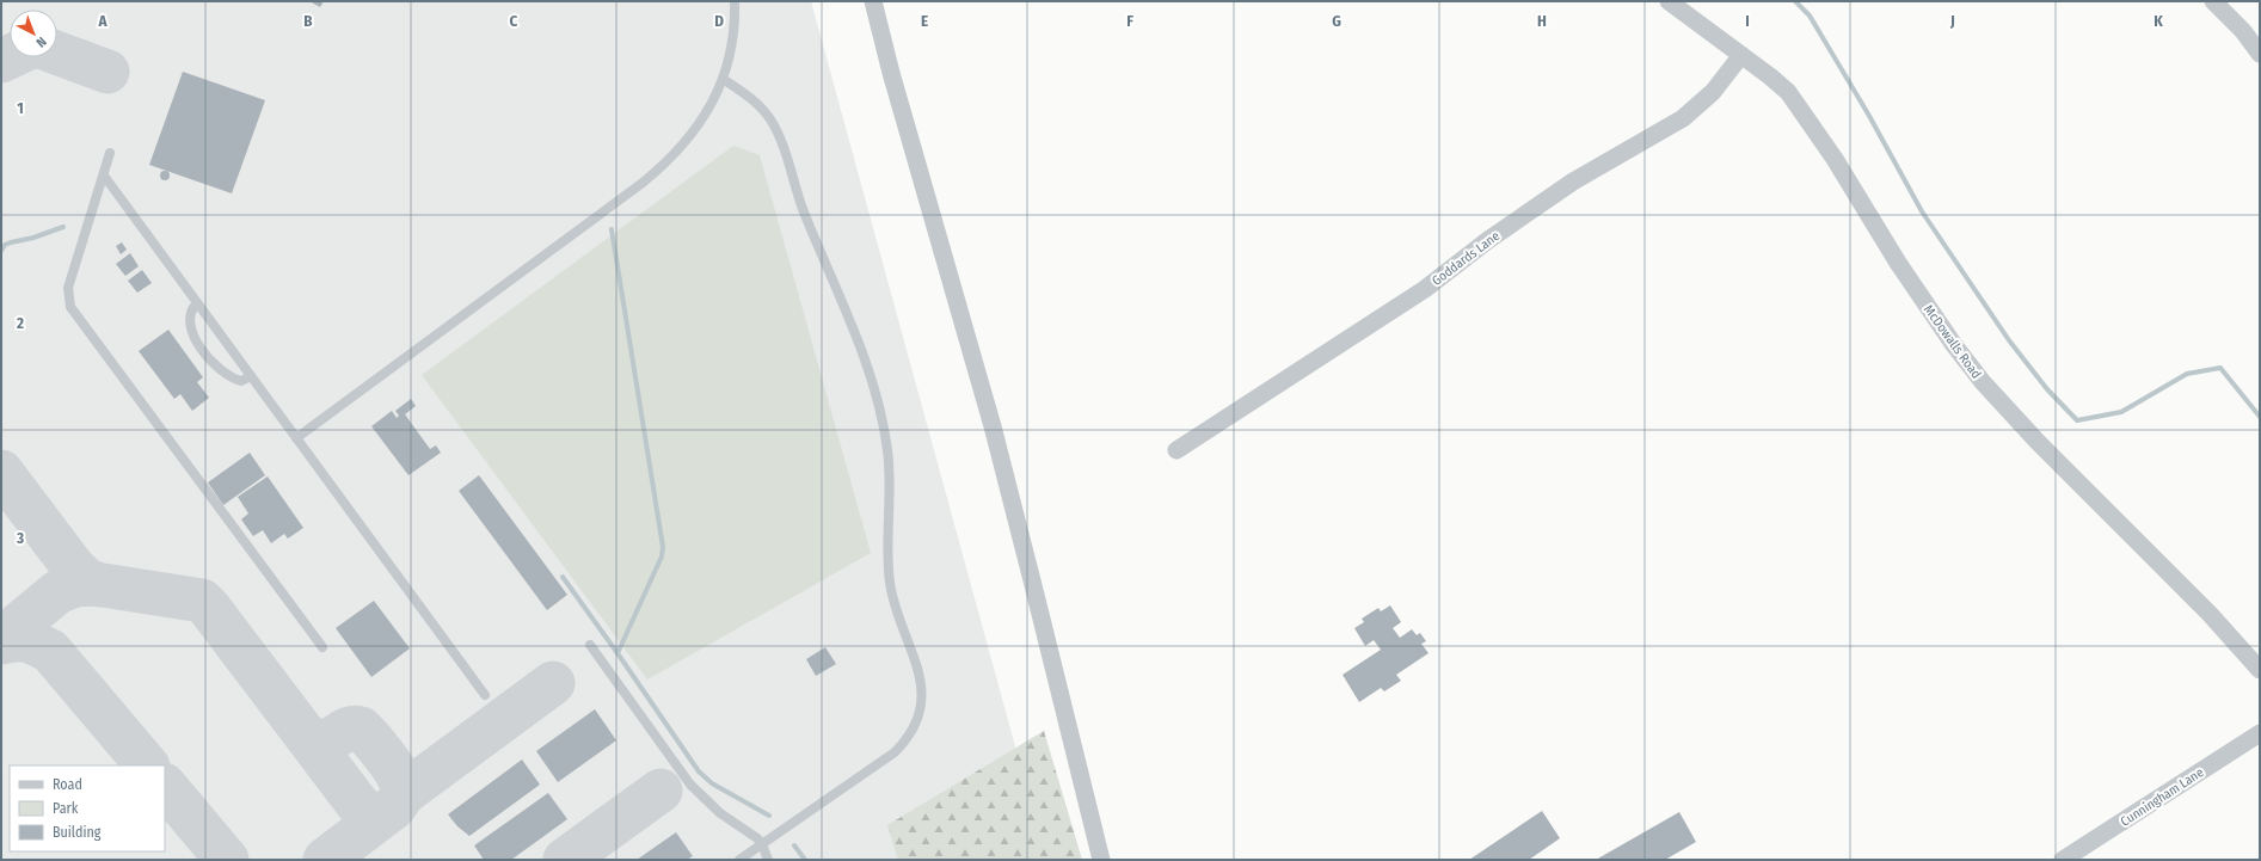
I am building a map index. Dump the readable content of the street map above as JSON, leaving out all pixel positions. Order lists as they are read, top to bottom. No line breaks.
{"streets":{"street":["Goddards Lane","McDowalls Road","Cunningham Lane"]},"crossings":[["Goddards Lane","McDowalls Road"]],"legend":["Road","Park","Building"],"north":"bottom right","grid":{"columns":["A","B","C","D","E","F","G","H","I","J","K"],"rows":["1","2","3"]}}
